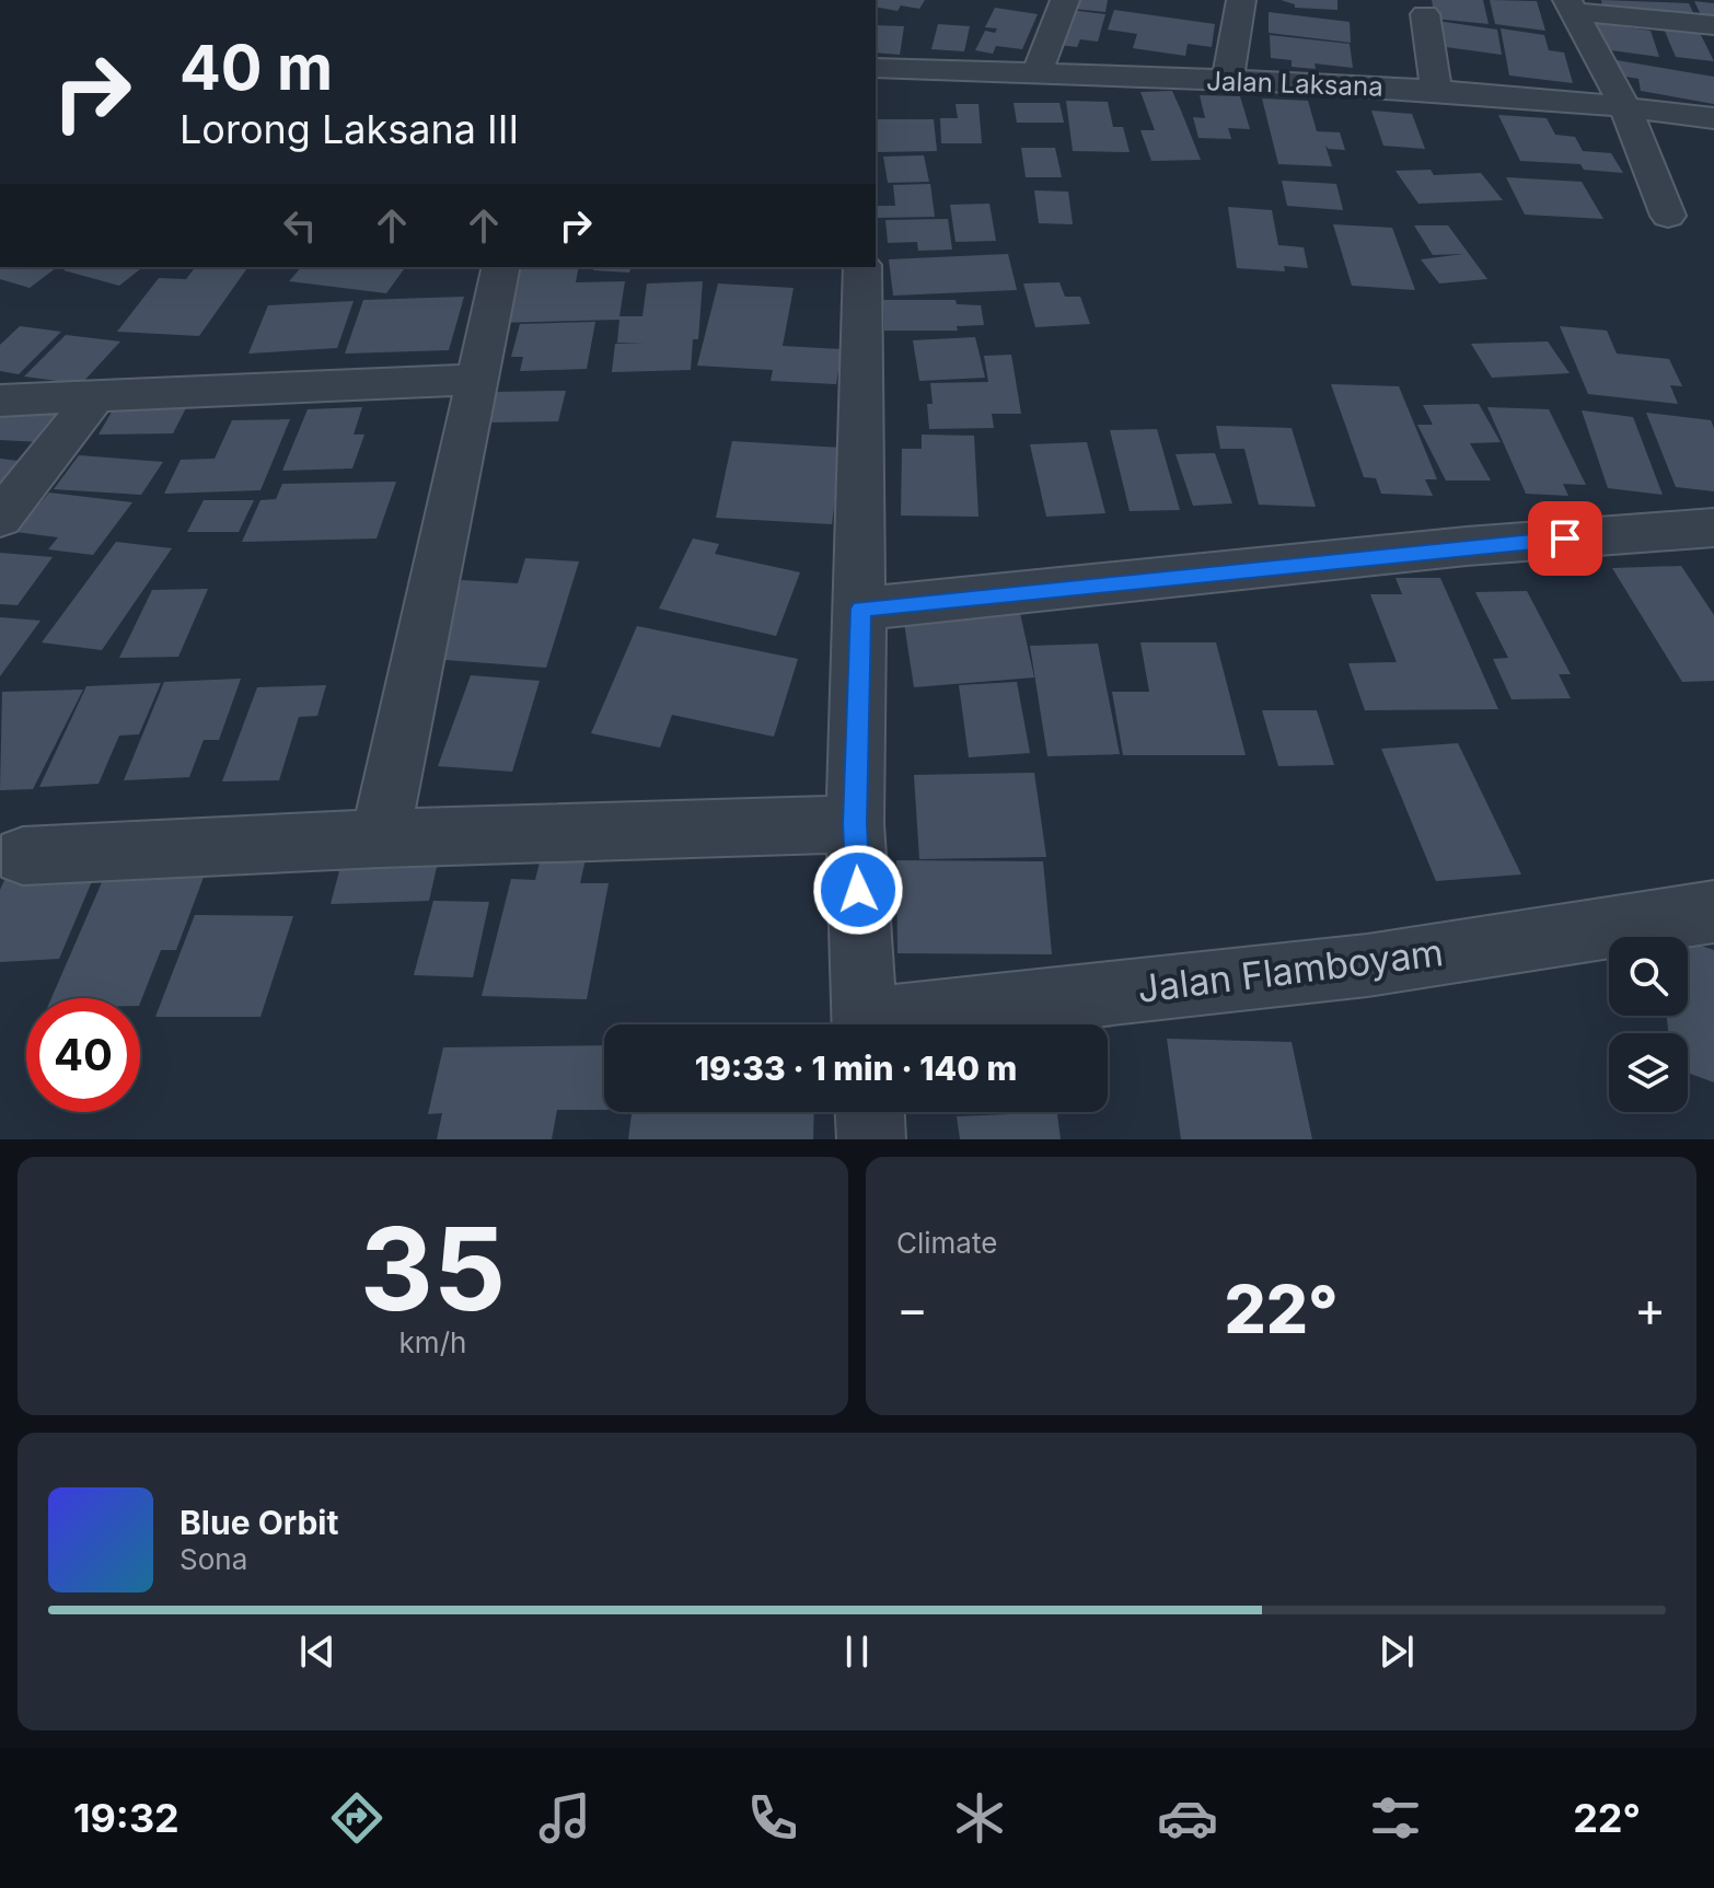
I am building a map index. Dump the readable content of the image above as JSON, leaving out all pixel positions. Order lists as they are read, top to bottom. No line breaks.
{"streets":{"street":["Jalan Laksana","Jalan Flamboyam"]},"page":{"turn":["40 m","Lorong Laksana III"],"limit":"40","trip":"19:33 · 1 min · 140 m","tile":[["35","km/h"],"Climate"],"heat":["−","22°","+"],"song":["Blue Orbit","Sona"],"tabs":["19:32","22°"]}}
